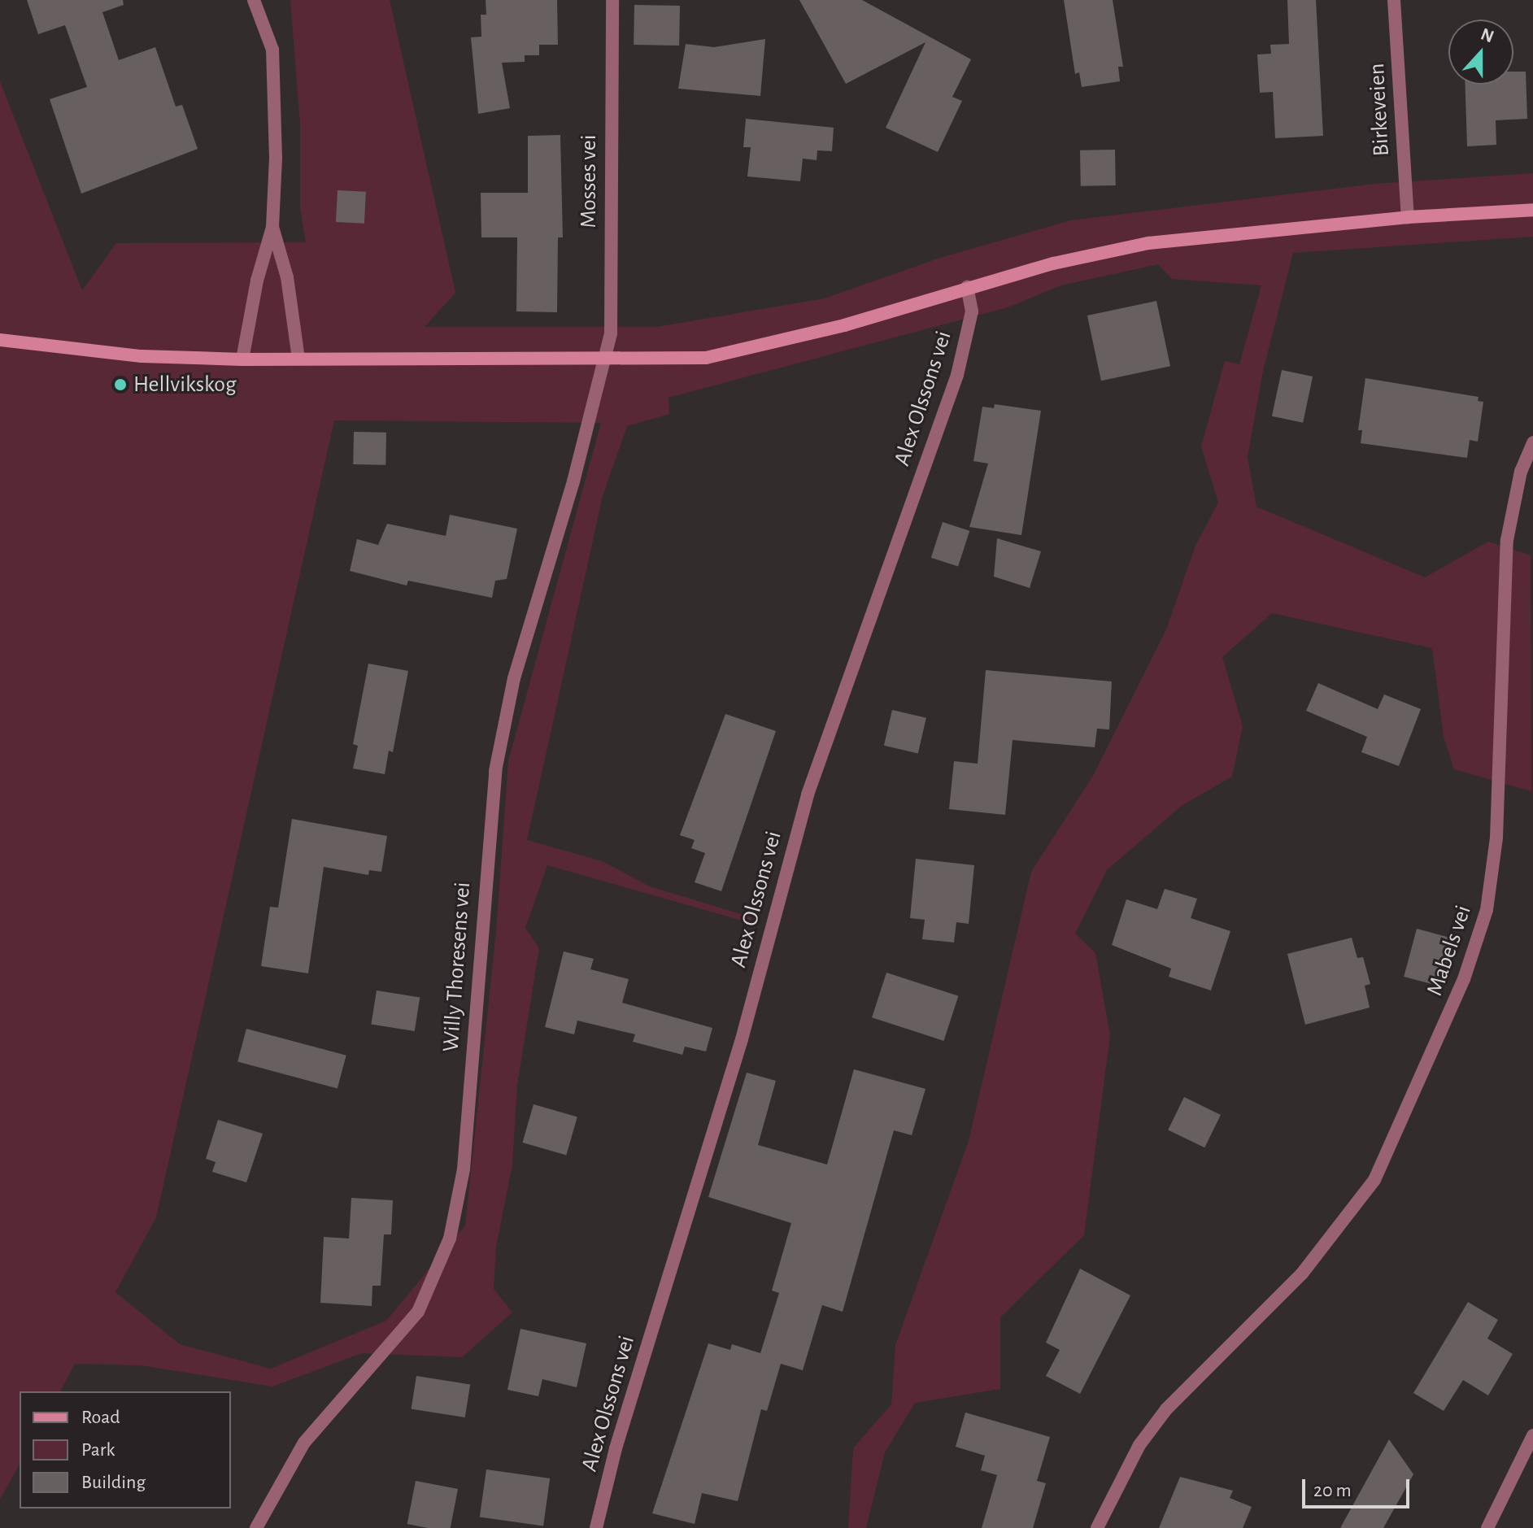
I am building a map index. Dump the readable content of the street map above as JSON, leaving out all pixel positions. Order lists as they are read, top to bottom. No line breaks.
{"streets":{"street":["Birkeveien","Mosses vei","Alex Olssons vei","Mabels vei","Willy Thoresens vei"]},"crossings":[["Mosses vei","Willy Thoresens vei"]],"places":["Hellvikskog"],"legend":["Road","Park","Building"],"scale_bar":"20 m","north":"top"}
